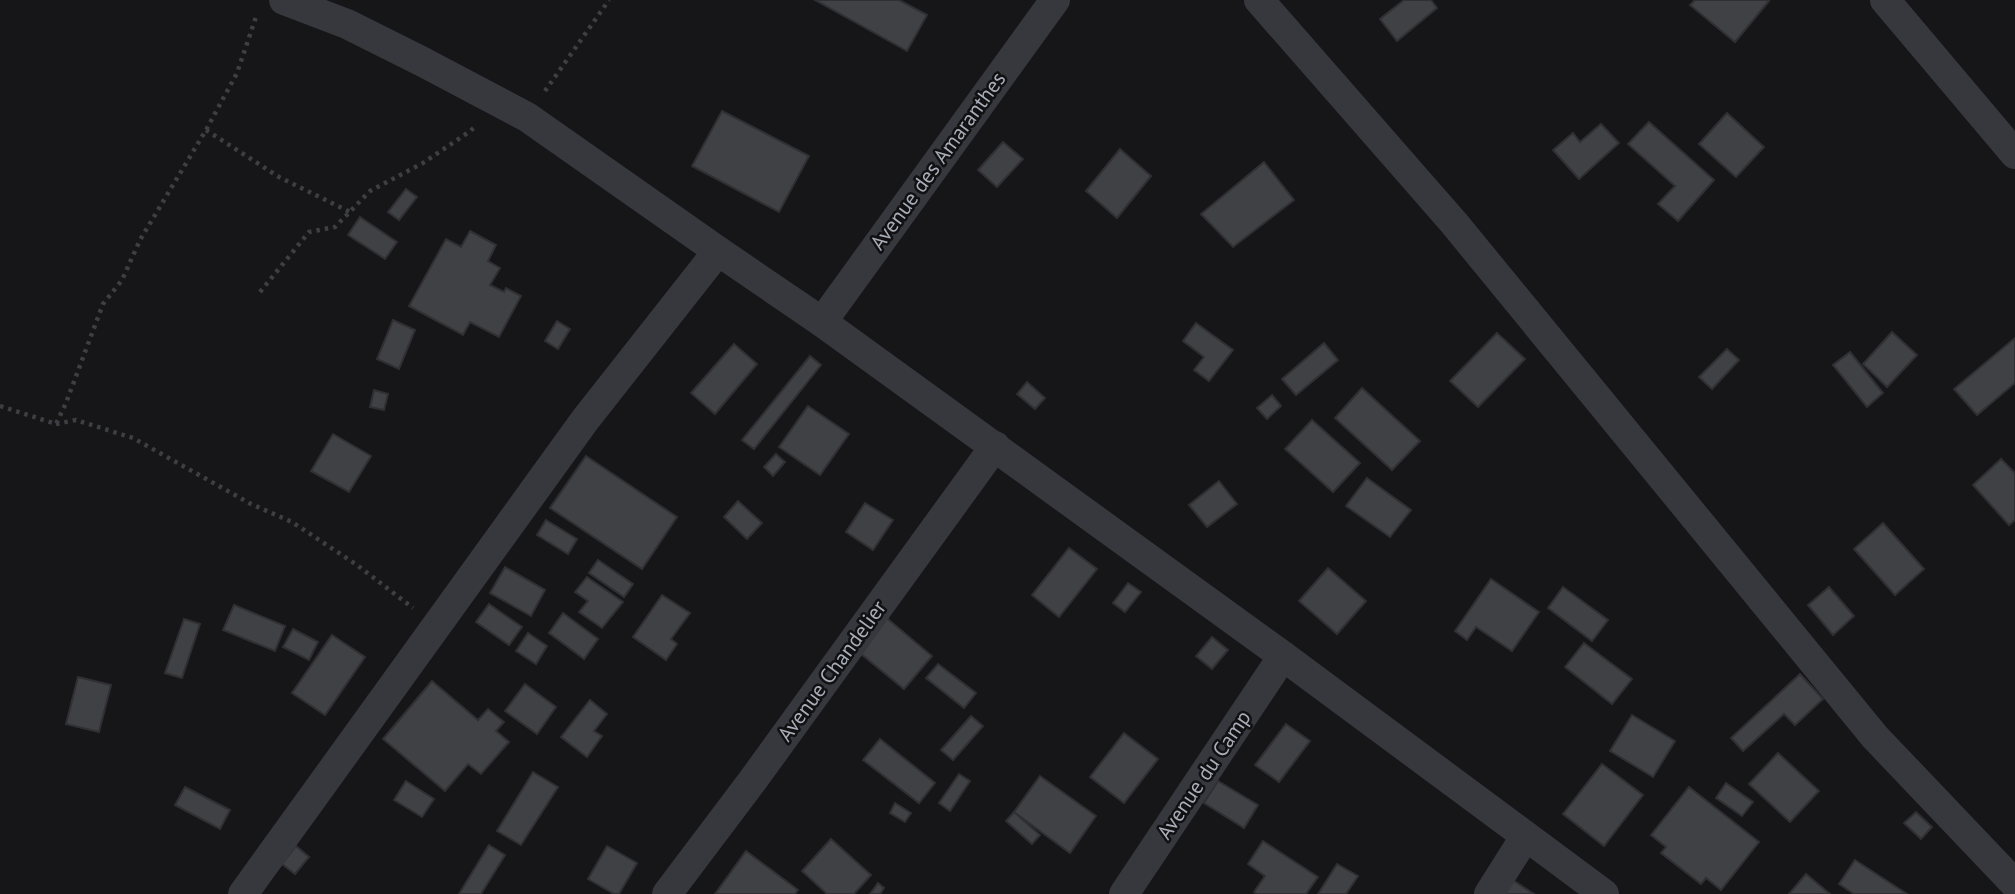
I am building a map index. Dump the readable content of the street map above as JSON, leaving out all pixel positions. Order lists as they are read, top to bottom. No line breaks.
{"streets":{"street":["Avenue des Amaranthes","Avenue Chandelier","Avenue du Camp"]}}
